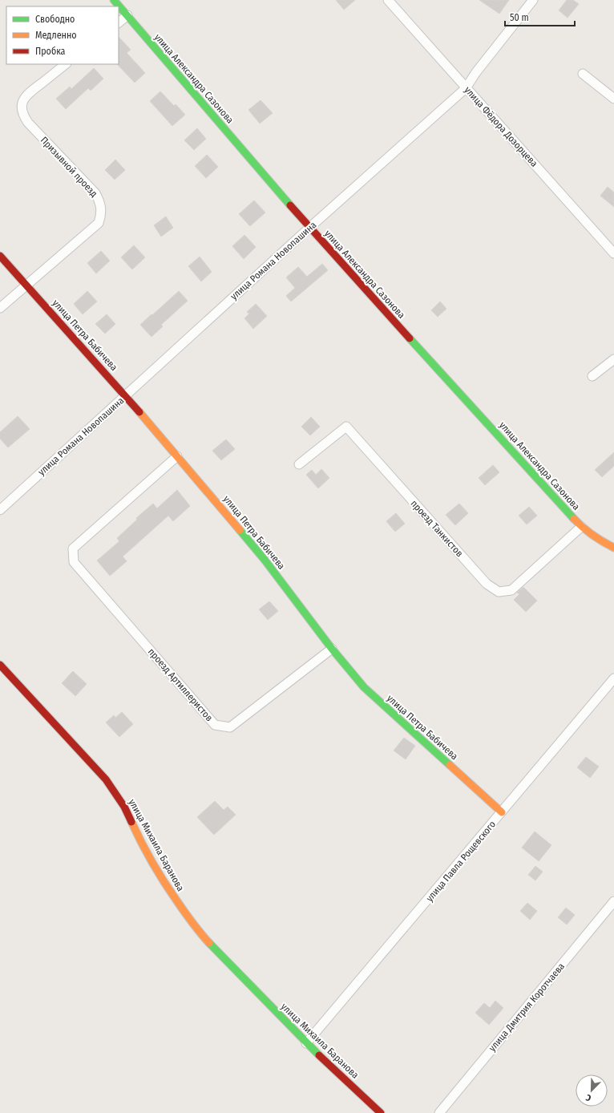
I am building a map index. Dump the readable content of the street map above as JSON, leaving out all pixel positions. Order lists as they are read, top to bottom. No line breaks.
{"streets":{"street":["улица Александра Сазонова","улица Фёдора Дозорцева","Призывной проезд","улица Романа Новопашина","улица Петра Бабичева","проезд Танкистов","проезд Артиллеристов","улица Михаила Баранова","улица Павла Рощевского","улица Дмитрия Коротчаева"]},"crossings":[["улица Александра Сазонова","улица Романа Новопашина"],["улица Александра Сазонова","проезд Танкистов"],["улица Фёдора Дозорцева","улица Романа Новопашина"],["Призывной проезд","улица Петра Бабичева"],["улица Романа Новопашина","улица Петра Бабичева"],["улица Петра Бабичева","проезд Артиллеристов"],["улица Петра Бабичева","улица Павла Рощевского"],["улица Михаила Баранова","улица Павла Рощевского"]],"legend":["Свободно","Медленно","Пробка"],"scale_bar":"50 m","north":"bottom left"}
